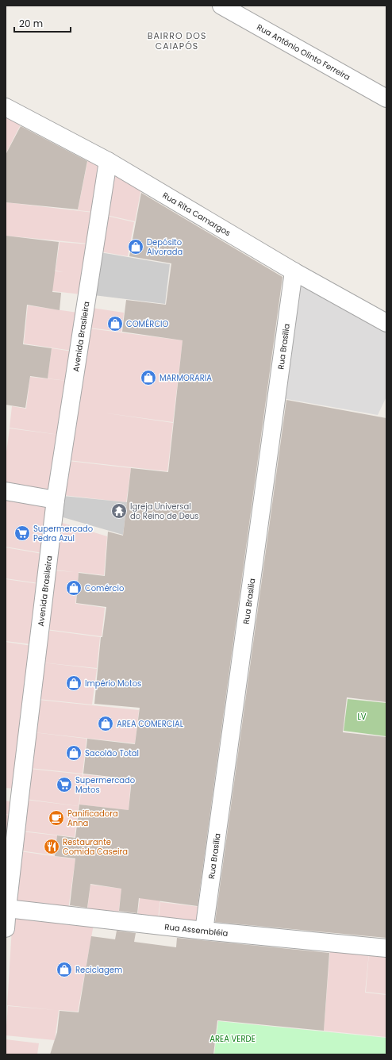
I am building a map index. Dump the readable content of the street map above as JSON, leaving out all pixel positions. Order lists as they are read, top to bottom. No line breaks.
{"streets":{"street":["Rua Antônio Olinto Ferreira","Rua Rita Camargos","Avenida Brasileira","Rua Brasília","Rua Assembléia"]},"crossings":[["Rua Rita Camargos","Avenida Brasileira"],["Rua Rita Camargos","Rua Brasília"],["Avenida Brasileira","Rua Assembléia"],["Rua Brasília","Rua Assembléia"]],"districts":["BAIRRO DOS CAIAPÓS"],"parks":["LV","AREA VERDE"],"places":{"shop":["Depósito Alvorada","COMÉRCIO","MARMORARIA","Comércio","Império Motos","AREA COMERCIAL","Sacolão Total","Reciclagem"],"temple":["Igreja Universal do Reino de Deus"],"supermarket":["Supermercado Pedra Azul","Supermercado Matos"],"cafe":["Panificadora Anna"],"restaurant":["Restaurante Comida Caseira"]},"scale_bar":"20 m"}
